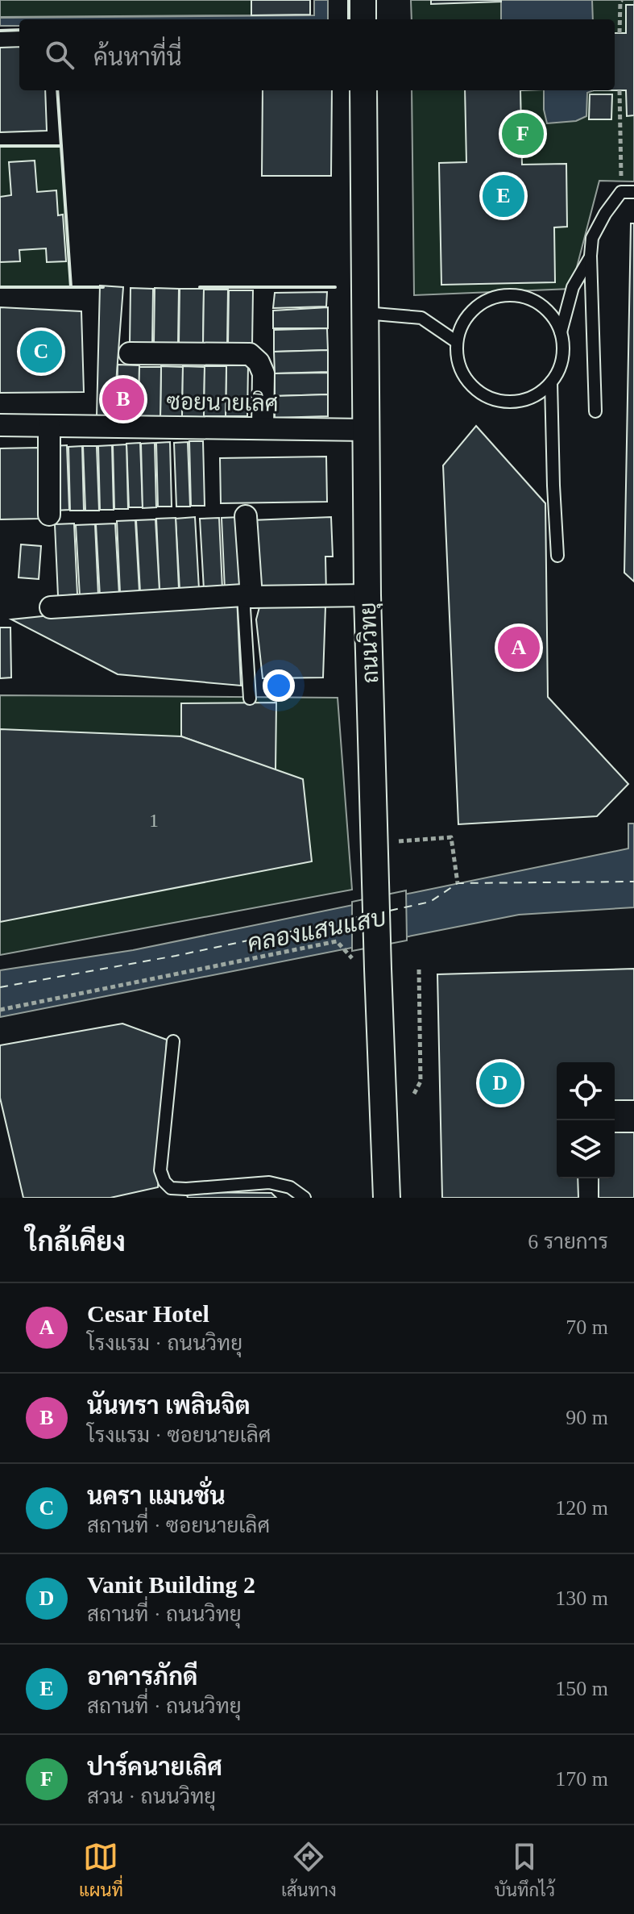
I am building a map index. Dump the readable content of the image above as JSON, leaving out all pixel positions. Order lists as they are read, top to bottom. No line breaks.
{"streets":{"street":["ซอยนายเลิศ","ถนนวิทยุ"]},"crossings":[["ซอยนายเลิศ","ถนนวิทยุ"]],"water":["คลองแสนแสบ"],"house_numbers":["1"],"page":{"search":"ค้นหาที่นี่","pins":["F","E","C","B","A","D"],"heading":["ใกล้เคียง","6 รายการ"],"list":[{"mark":"A","name":"Cesar Hotel","note":"โรงแรม · ถนนวิทยุ","value":"70 m"},{"mark":"B","name":"นันทรา เพลินจิต","note":"โรงแรม · ซอยนายเลิศ","value":"90 m"},{"mark":"C","name":"นครา แมนชั่น","note":"สถานที่ · ซอยนายเลิศ","value":"120 m"},{"mark":"D","name":"Vanit Building 2","note":"สถานที่ · ถนนวิทยุ","value":"130 m"},{"mark":"E","name":"อาคารภักดี","note":"สถานที่ · ถนนวิทยุ","value":"150 m"},{"mark":"F","name":"ปาร์คนายเลิศ","note":"สวน · ถนนวิทยุ","value":"170 m"}],"nav":["แผนที่","เส้นทาง","บันทึกไว้"]}}
